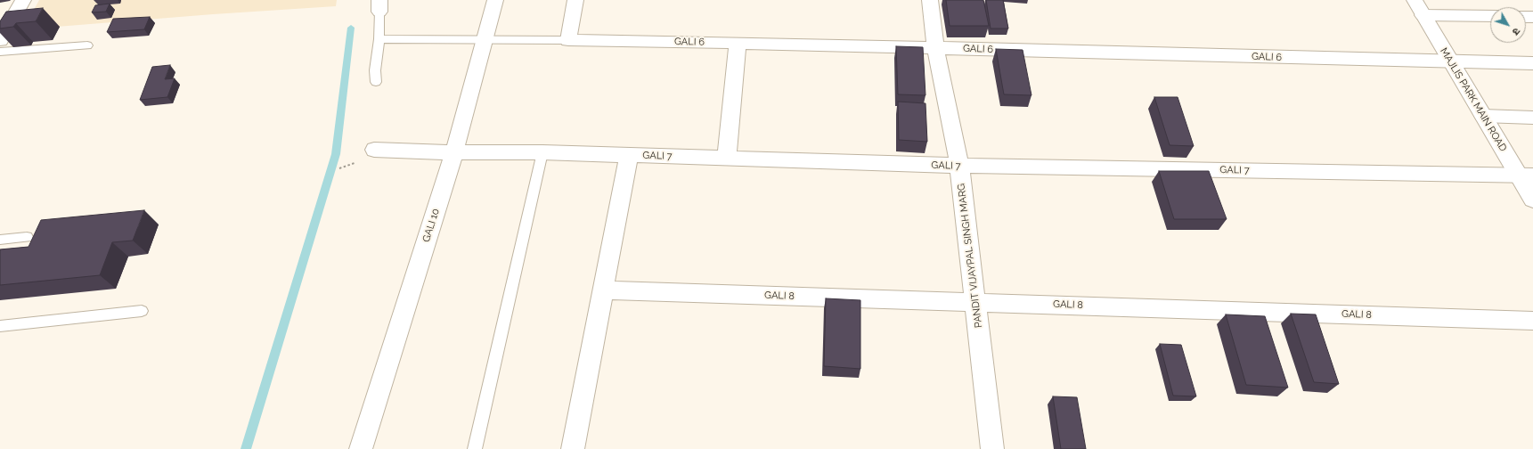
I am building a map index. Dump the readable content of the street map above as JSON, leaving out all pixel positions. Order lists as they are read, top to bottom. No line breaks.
{"streets":{"street":["GALI 6","MAJLIS PARK MAIN ROAD","GALI 7","GALI 10","PANDIT VIJAYPAL SINGH MARG","GALI 8"]},"crossings":[["GALI 6","MAJLIS PARK MAIN ROAD"],["GALI 6","PANDIT VIJAYPAL SINGH MARG"],["MAJLIS PARK MAIN ROAD","GALI 7"],["GALI 7","GALI 10"],["GALI 7","PANDIT VIJAYPAL SINGH MARG"],["PANDIT VIJAYPAL SINGH MARG","GALI 8"]],"north":"bottom right"}
